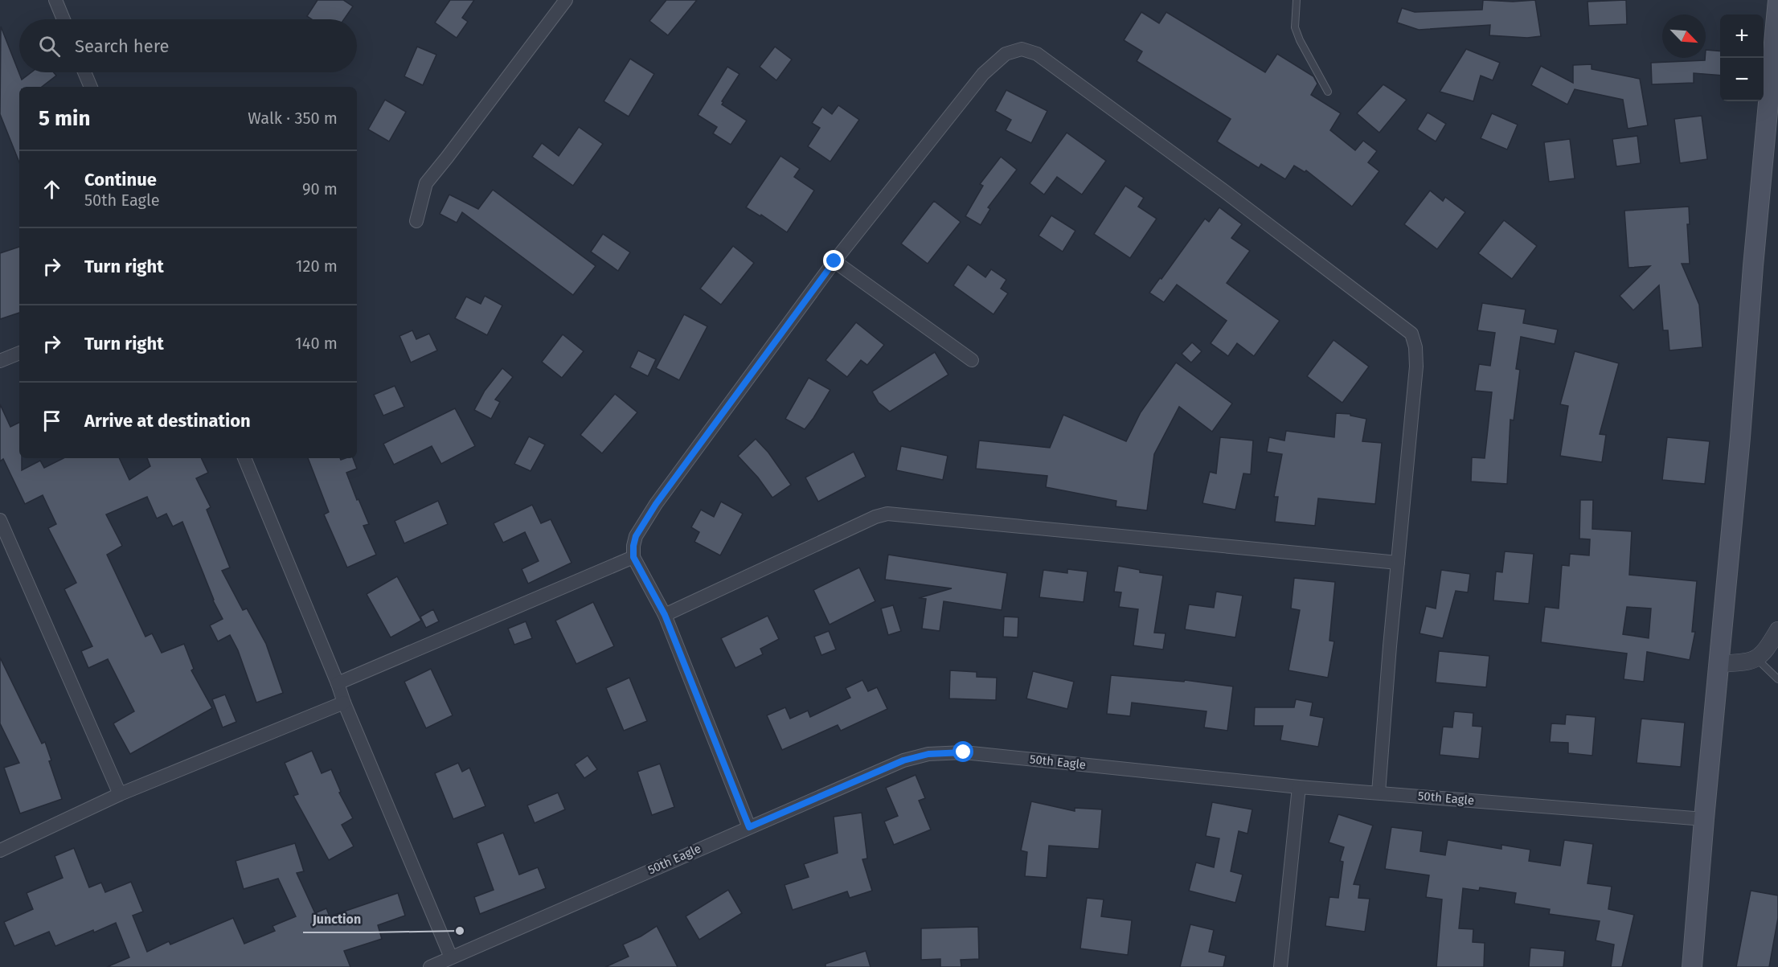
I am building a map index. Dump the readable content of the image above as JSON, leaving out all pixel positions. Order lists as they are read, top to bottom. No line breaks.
{"streets":{"street":["50th Eagle"]},"places":["Junction"],"north":"bottom right","page":{"map_buttons":["+","−"],"search":"Search here","heading":["5 min","Walk · 350 m"],"list":[["Continue","50th Eagle","90 m"],["Turn right","120 m"],["Turn right","140 m"],"Arrive at destination"]}}
